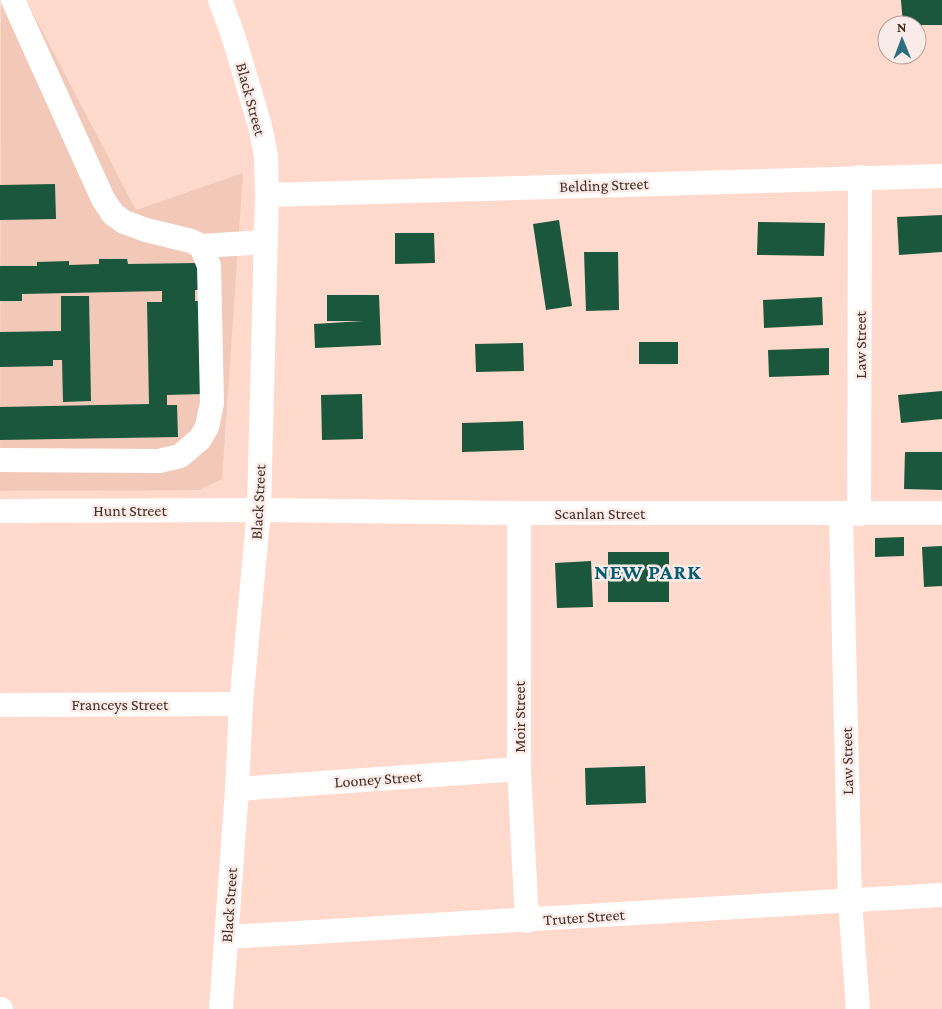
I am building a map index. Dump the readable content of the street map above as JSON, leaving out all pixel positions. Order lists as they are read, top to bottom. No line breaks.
{"streets":{"street":["Black Street","Belding Street","Law Street","Hunt Street","Scanlan Street","Franceys Street","Moir Street","Looney Street","Truter Street"]},"crossings":[["Black Street","Belding Street"],["Black Street","Hunt Street"],["Black Street","Scanlan Street"],["Black Street","Franceys Street"],["Black Street","Looney Street"],["Black Street","Truter Street"],["Belding Street","Law Street"],["Law Street","Scanlan Street"],["Law Street","Truter Street"],["Hunt Street","Scanlan Street"],["Scanlan Street","Moir Street"],["Moir Street","Looney Street"],["Moir Street","Truter Street"]],"districts":["NEW PARK"],"north":"top"}
